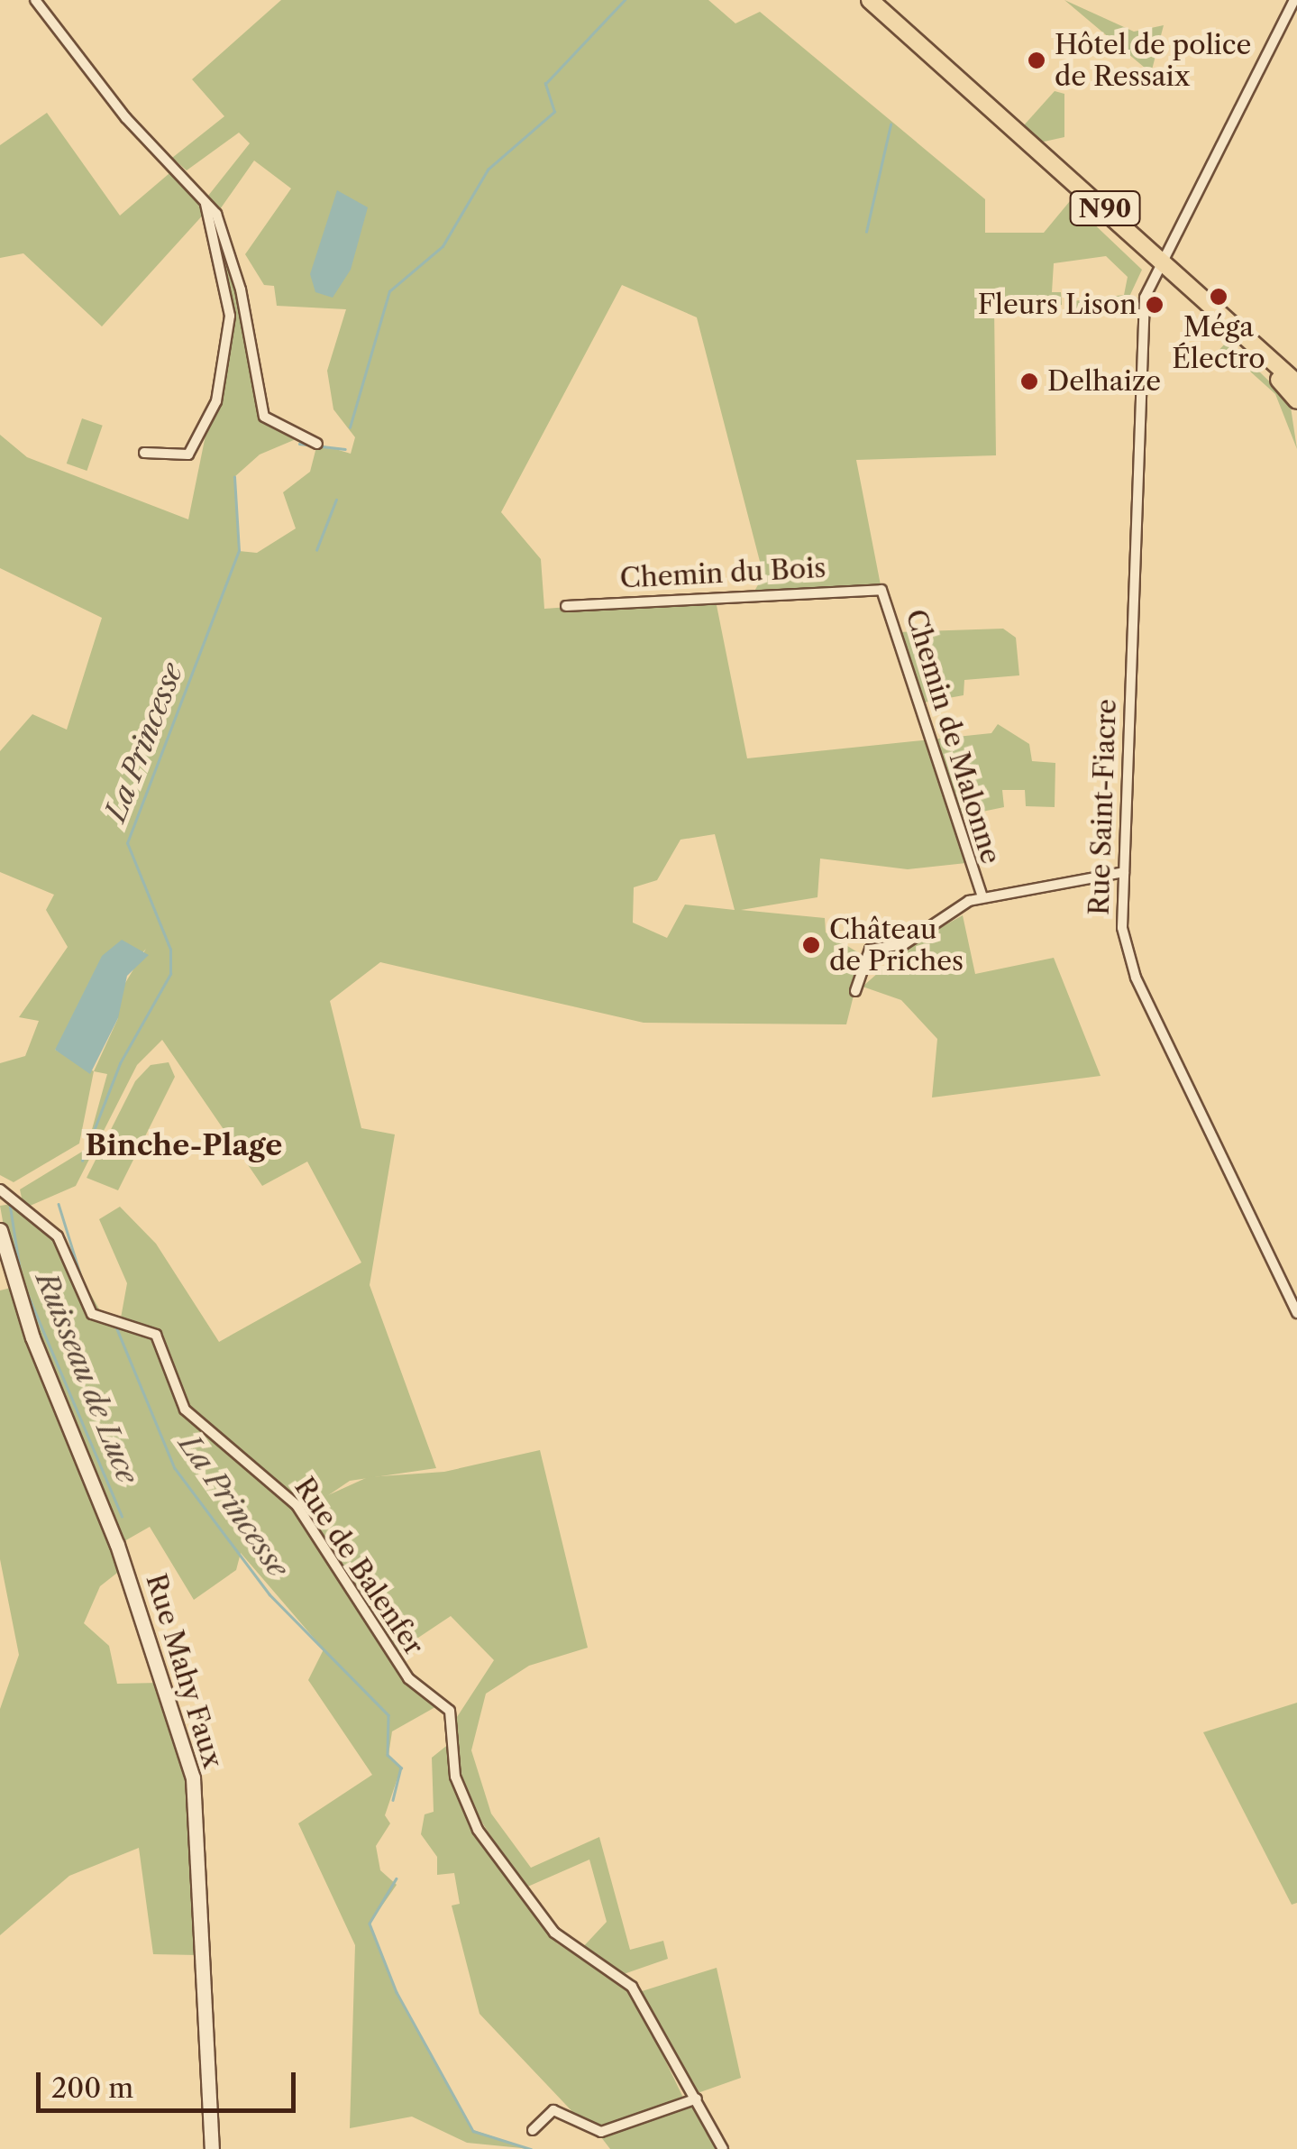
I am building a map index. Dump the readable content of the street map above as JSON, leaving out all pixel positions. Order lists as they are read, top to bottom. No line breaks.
{"streets":{"main road":["N90"],"street":["Chemin du Bois","Chemin de Malonne","Rue Saint-Fiacre","Rue de Balenfer","Rue Mahy Faux"]},"crossings":[["N90","Rue Saint-Fiacre"],["Chemin du Bois","Chemin de Malonne"]],"districts":["Binche-Plage"],"water":["La Princesse","Ruisseau de Luce"],"places":["Hôtel de police de Ressaix","Méga Électro","Fleurs Lison","Delhaize","Château de Priches"],"scale_bar":"200 m"}
